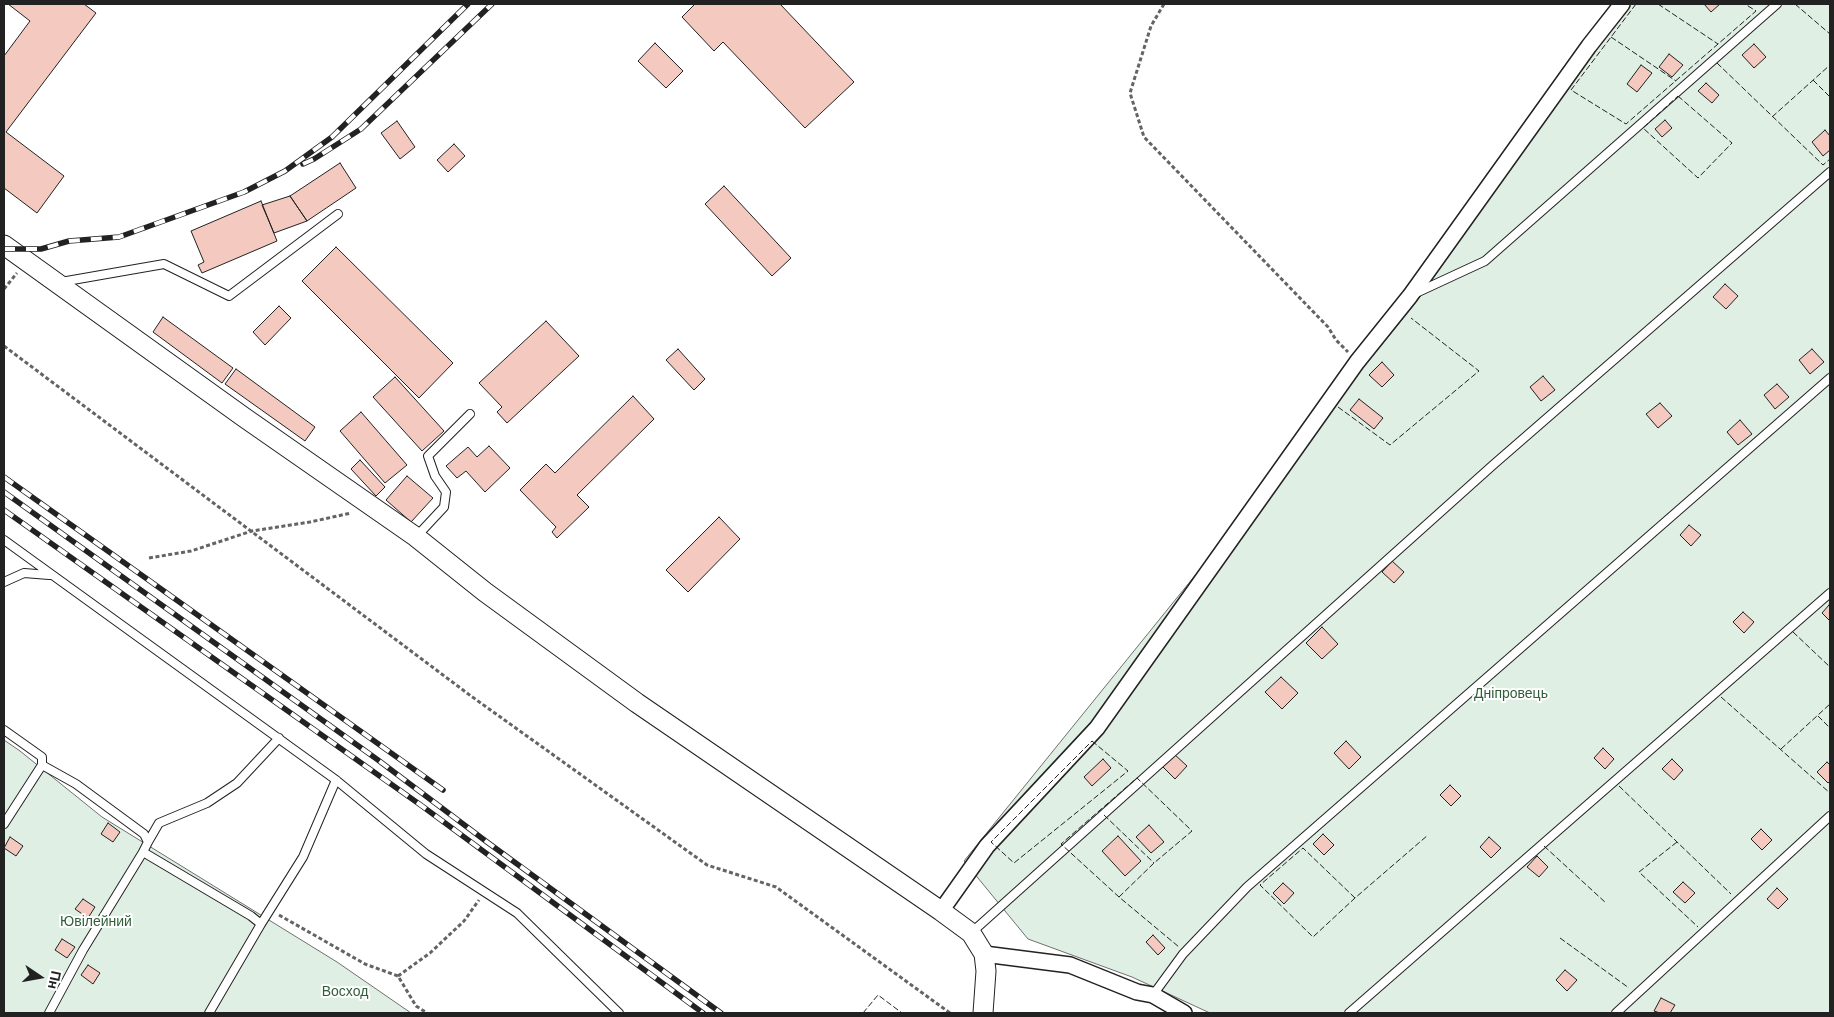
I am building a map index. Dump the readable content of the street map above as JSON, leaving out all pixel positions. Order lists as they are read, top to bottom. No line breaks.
{"parks":["Дніпровець","Ювілейний","Восход"],"north":"right"}
